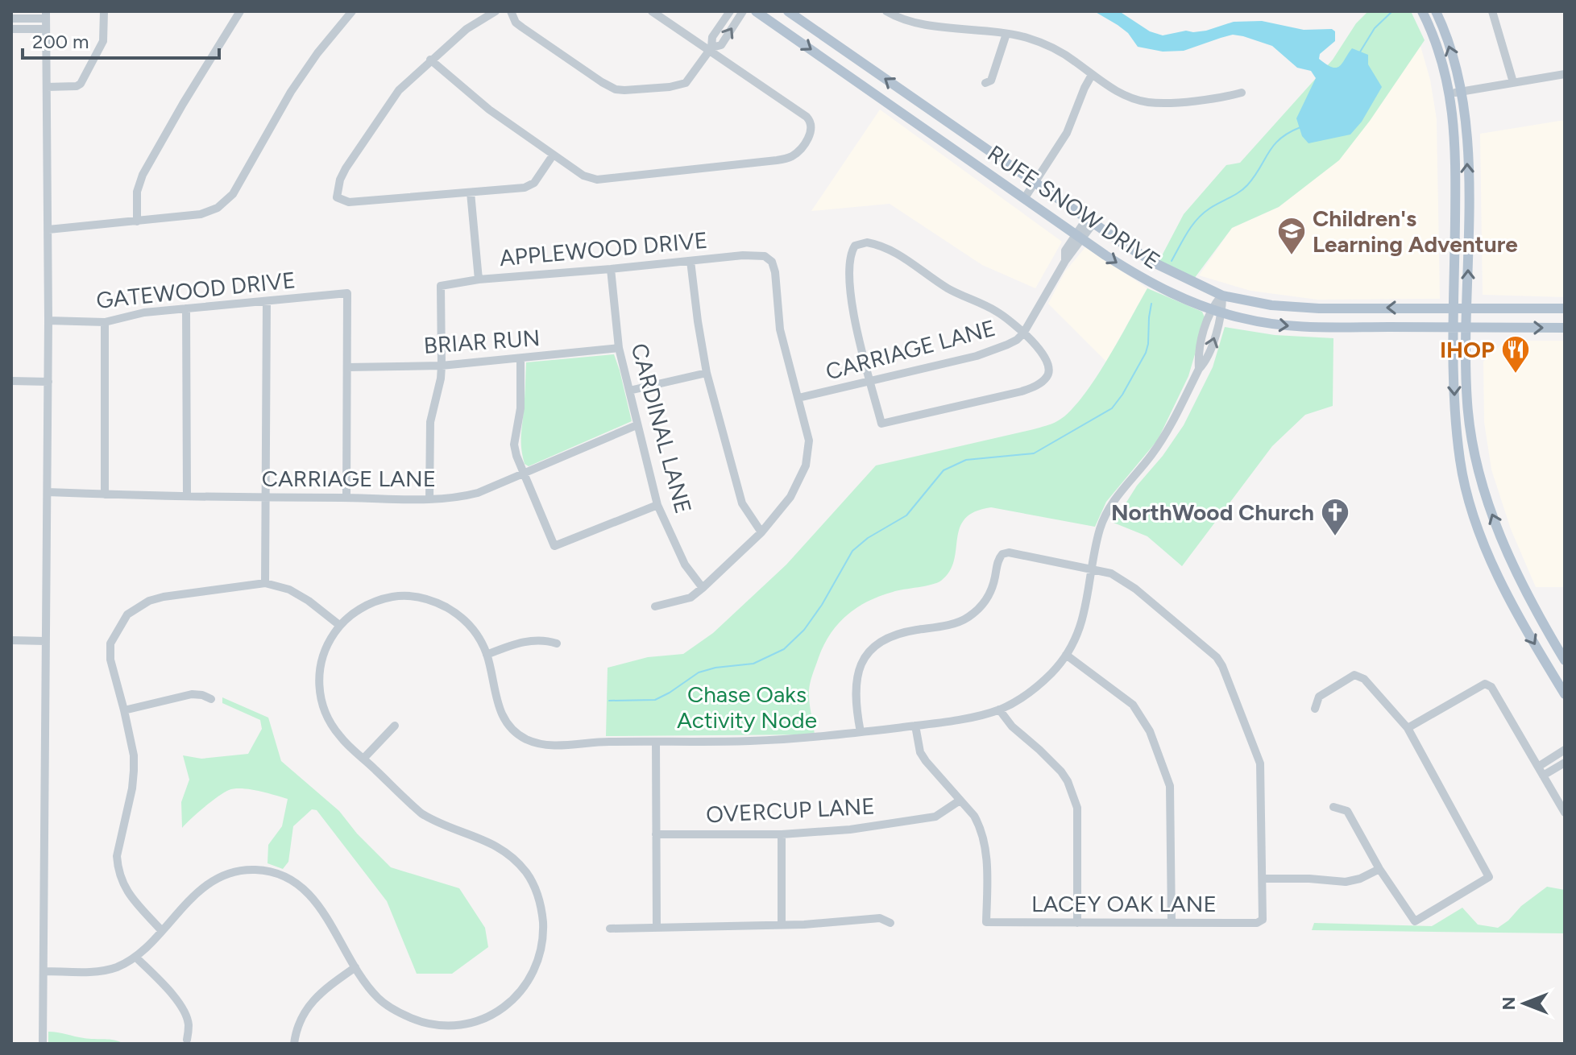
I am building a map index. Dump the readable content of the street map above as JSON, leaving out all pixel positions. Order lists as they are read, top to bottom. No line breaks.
{"streets":{"main road":["RUFE SNOW DRIVE"],"street":["APPLEWOOD DRIVE","GATEWOOD DRIVE","BRIAR RUN","CARRIAGE LANE","CARDINAL LANE","OVERCUP LANE","LACEY OAK LANE"]},"crossings":[["RUFE SNOW DRIVE","CARRIAGE LANE"],["APPLEWOOD DRIVE","BRIAR RUN"],["APPLEWOOD DRIVE","CARRIAGE LANE"],["APPLEWOOD DRIVE","CARDINAL LANE"],["GATEWOOD DRIVE","BRIAR RUN"],["BRIAR RUN","CARDINAL LANE"],["CARRIAGE LANE","CARDINAL LANE"],["OVERCUP LANE","LACEY OAK LANE"]],"parks":["Chase Oaks Activity Node"],"places":{"school or university":["Children's Learning Adventure"],"restaurant":["IHOP"],"church":["NorthWood Church"]},"scale_bar":"200 m","north":"left"}
